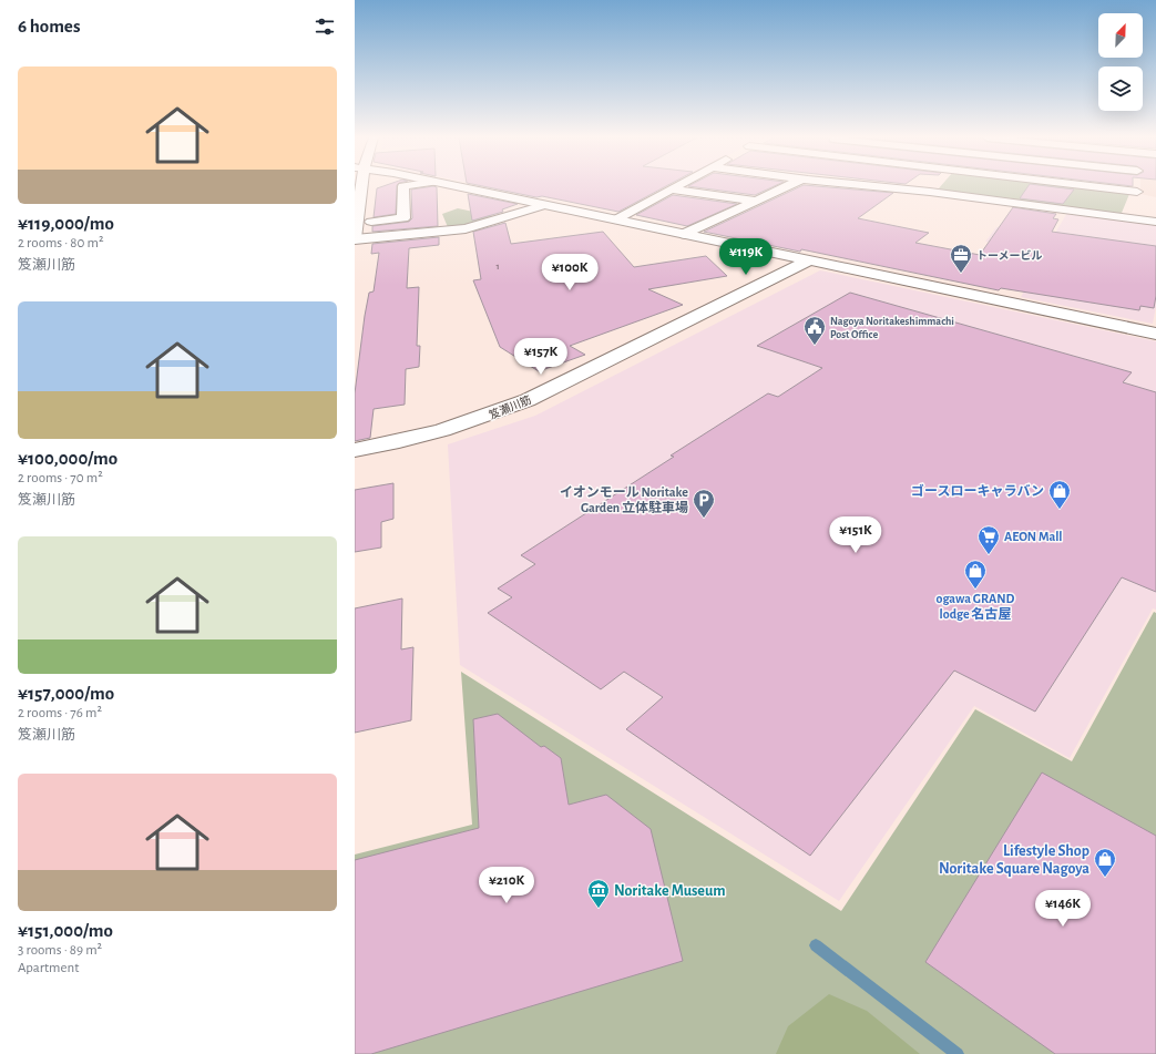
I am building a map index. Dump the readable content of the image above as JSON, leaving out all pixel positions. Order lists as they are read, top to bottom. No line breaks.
{"streets":{"street":["笈瀬川筋"]},"places":{"office":["トーメービル"],"public building":["Nagoya Noritakeshimmachi Post Office"],"shop":["ゴースローキャラバン","ogawa GRAND lodge 名古屋","Lifestyle Shop Noritake Square Nagoya"],"parking":["イオンモール Noritake Garden 立体駐車場"],"supermarket":["AEON Mall"],"museum":["Noritake Museum"]},"house_numbers":["1"],"north":"top right","page":{"heading":"6 homes","list":[{"name":"¥119,000/mo","note":"2 rooms · 80 m² · 笈瀬川筋"},{"name":"¥100,000/mo","note":"2 rooms · 70 m² · 笈瀬川筋"},{"name":"¥157,000/mo","note":"2 rooms · 76 m² · 笈瀬川筋"},{"name":"¥151,000/mo","note":"3 rooms · 89 m² · Apartment"}],"price":["¥119K","¥100K","¥157K","¥151K","¥210K","¥146K"]}}
